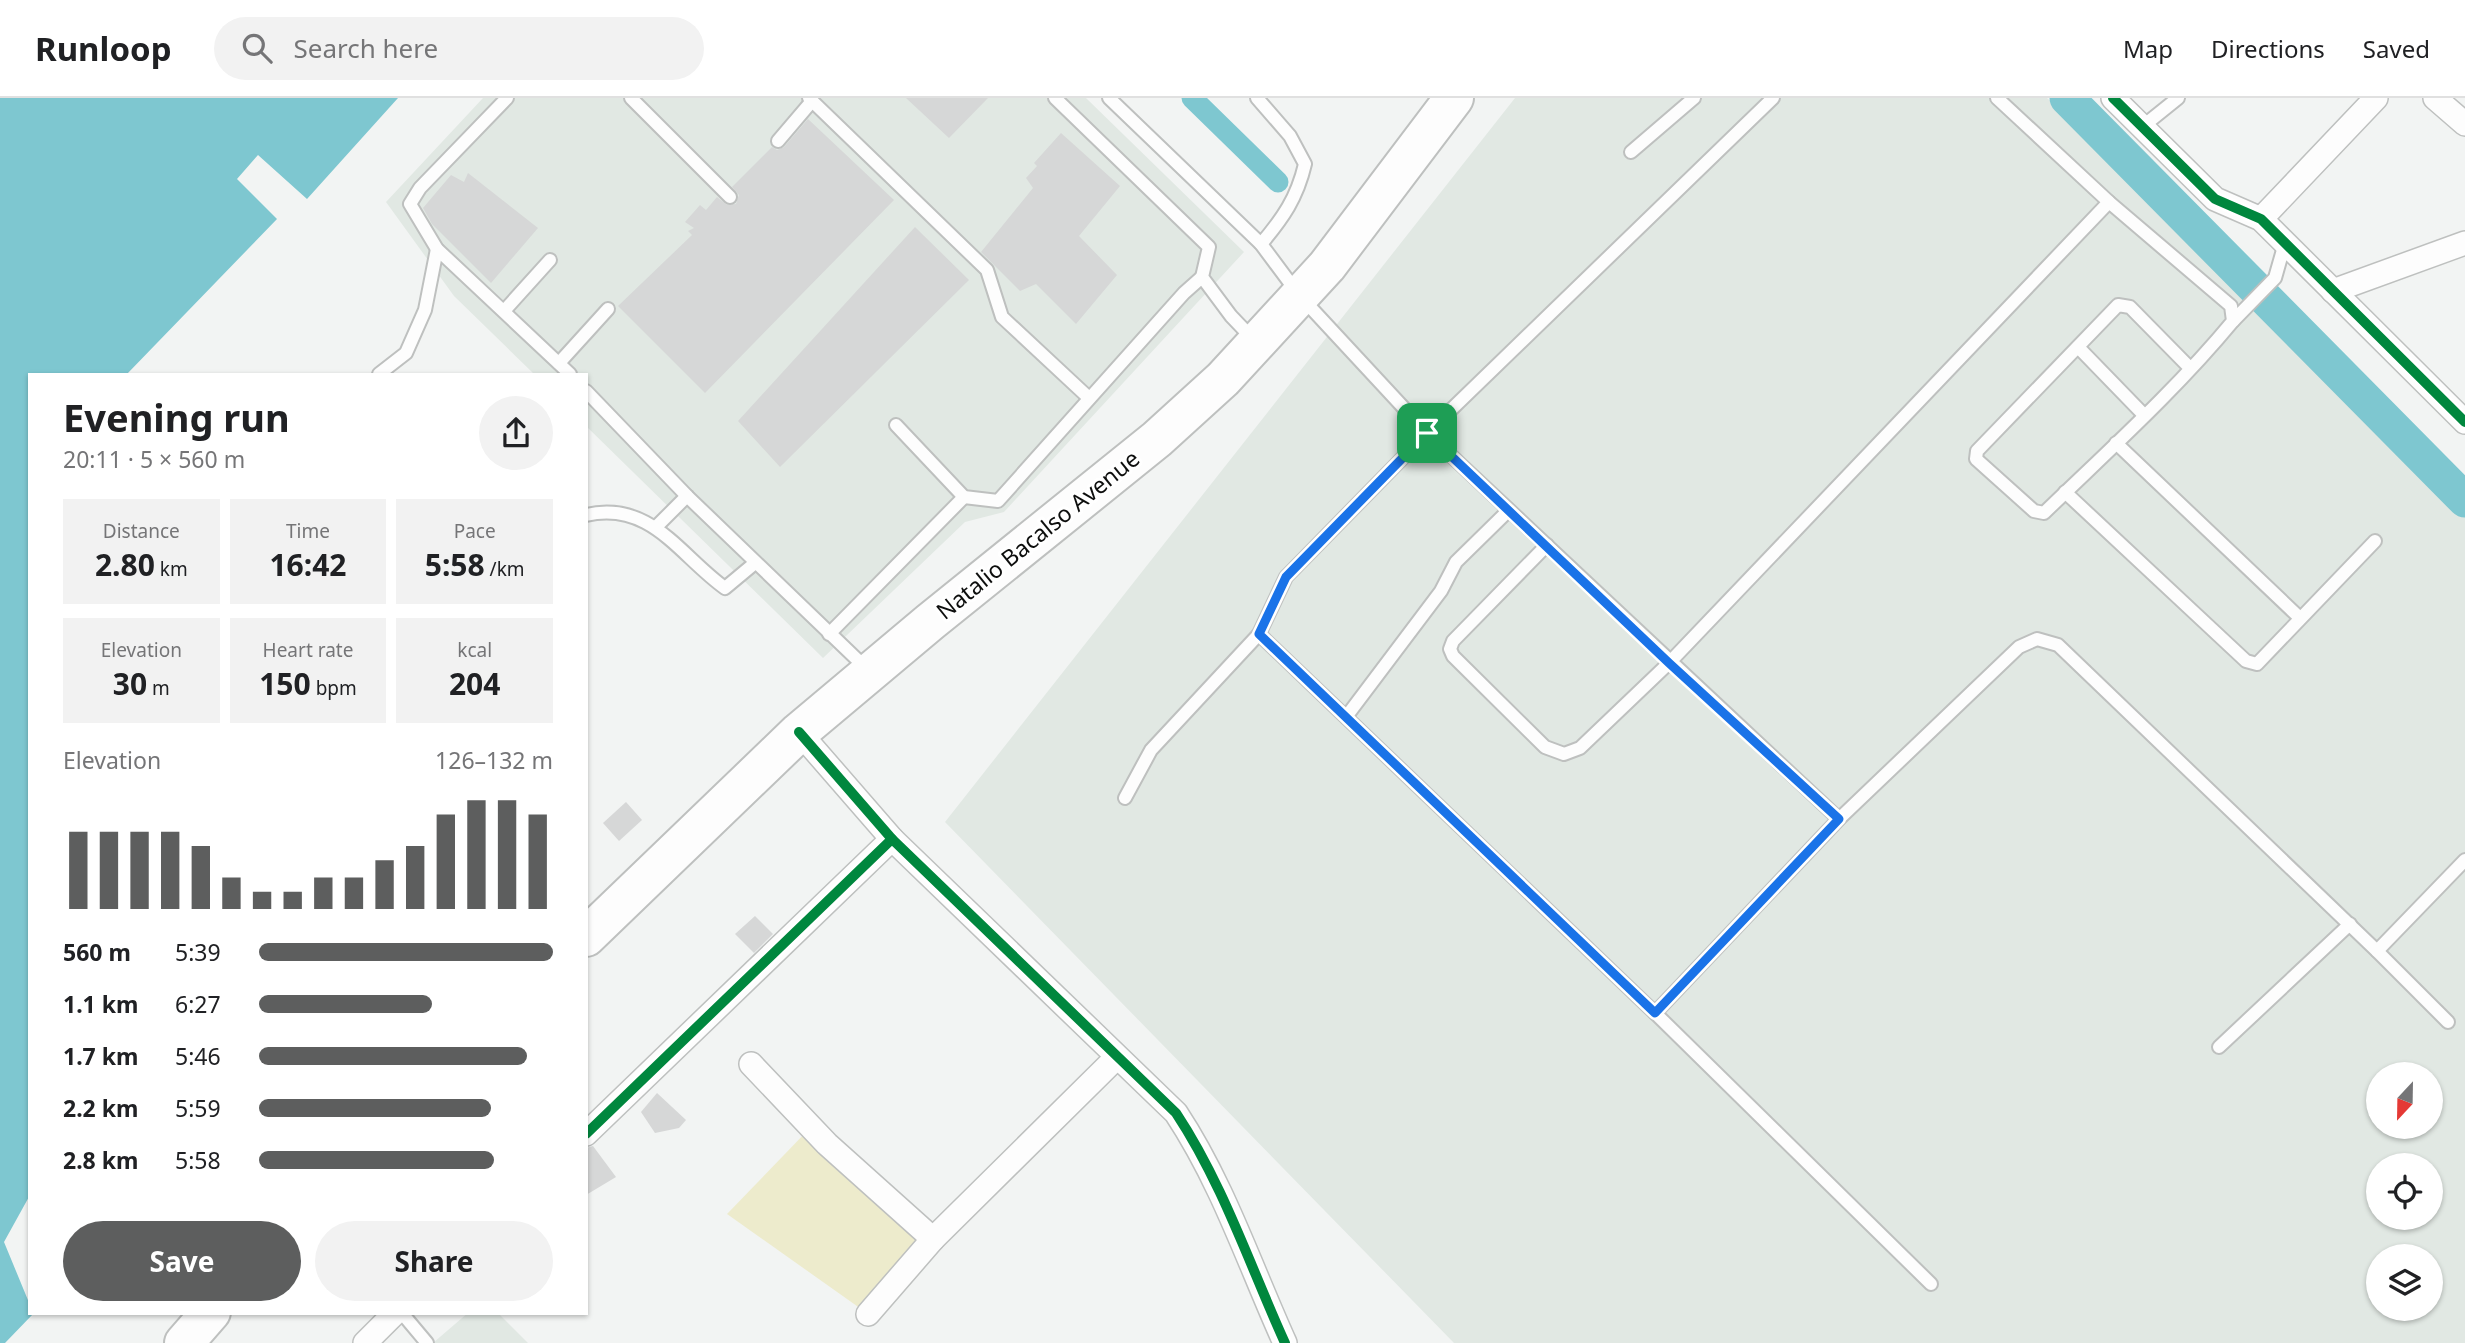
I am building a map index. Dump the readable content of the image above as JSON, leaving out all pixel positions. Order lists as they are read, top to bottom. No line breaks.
{"streets":{"highway":["Natalio Bacalso Avenue"]},"north":"bottom","page":{"header":"Runloop","search":"Search here","nav":["Map","Directions","Saved"],"heading":["Evening run","20:11 · 5 × 560 m"],"stats":[["Distance","2.80 km"],["Time","16:42"],["Pace","5:58 /km"],["Elevation","30 m"],["Heart rate","150 bpm"],["kcal","204"]],"chart":["Elevation","126–132 m"],"list":[{"name":"560 m","note":"5:39"},{"name":"1.1 km","note":"6:27"},{"name":"1.7 km","note":"5:46"},{"name":"2.2 km","note":"5:59"},{"name":"2.8 km","note":"5:58"}],"buttons":["Save","Share"]}}
